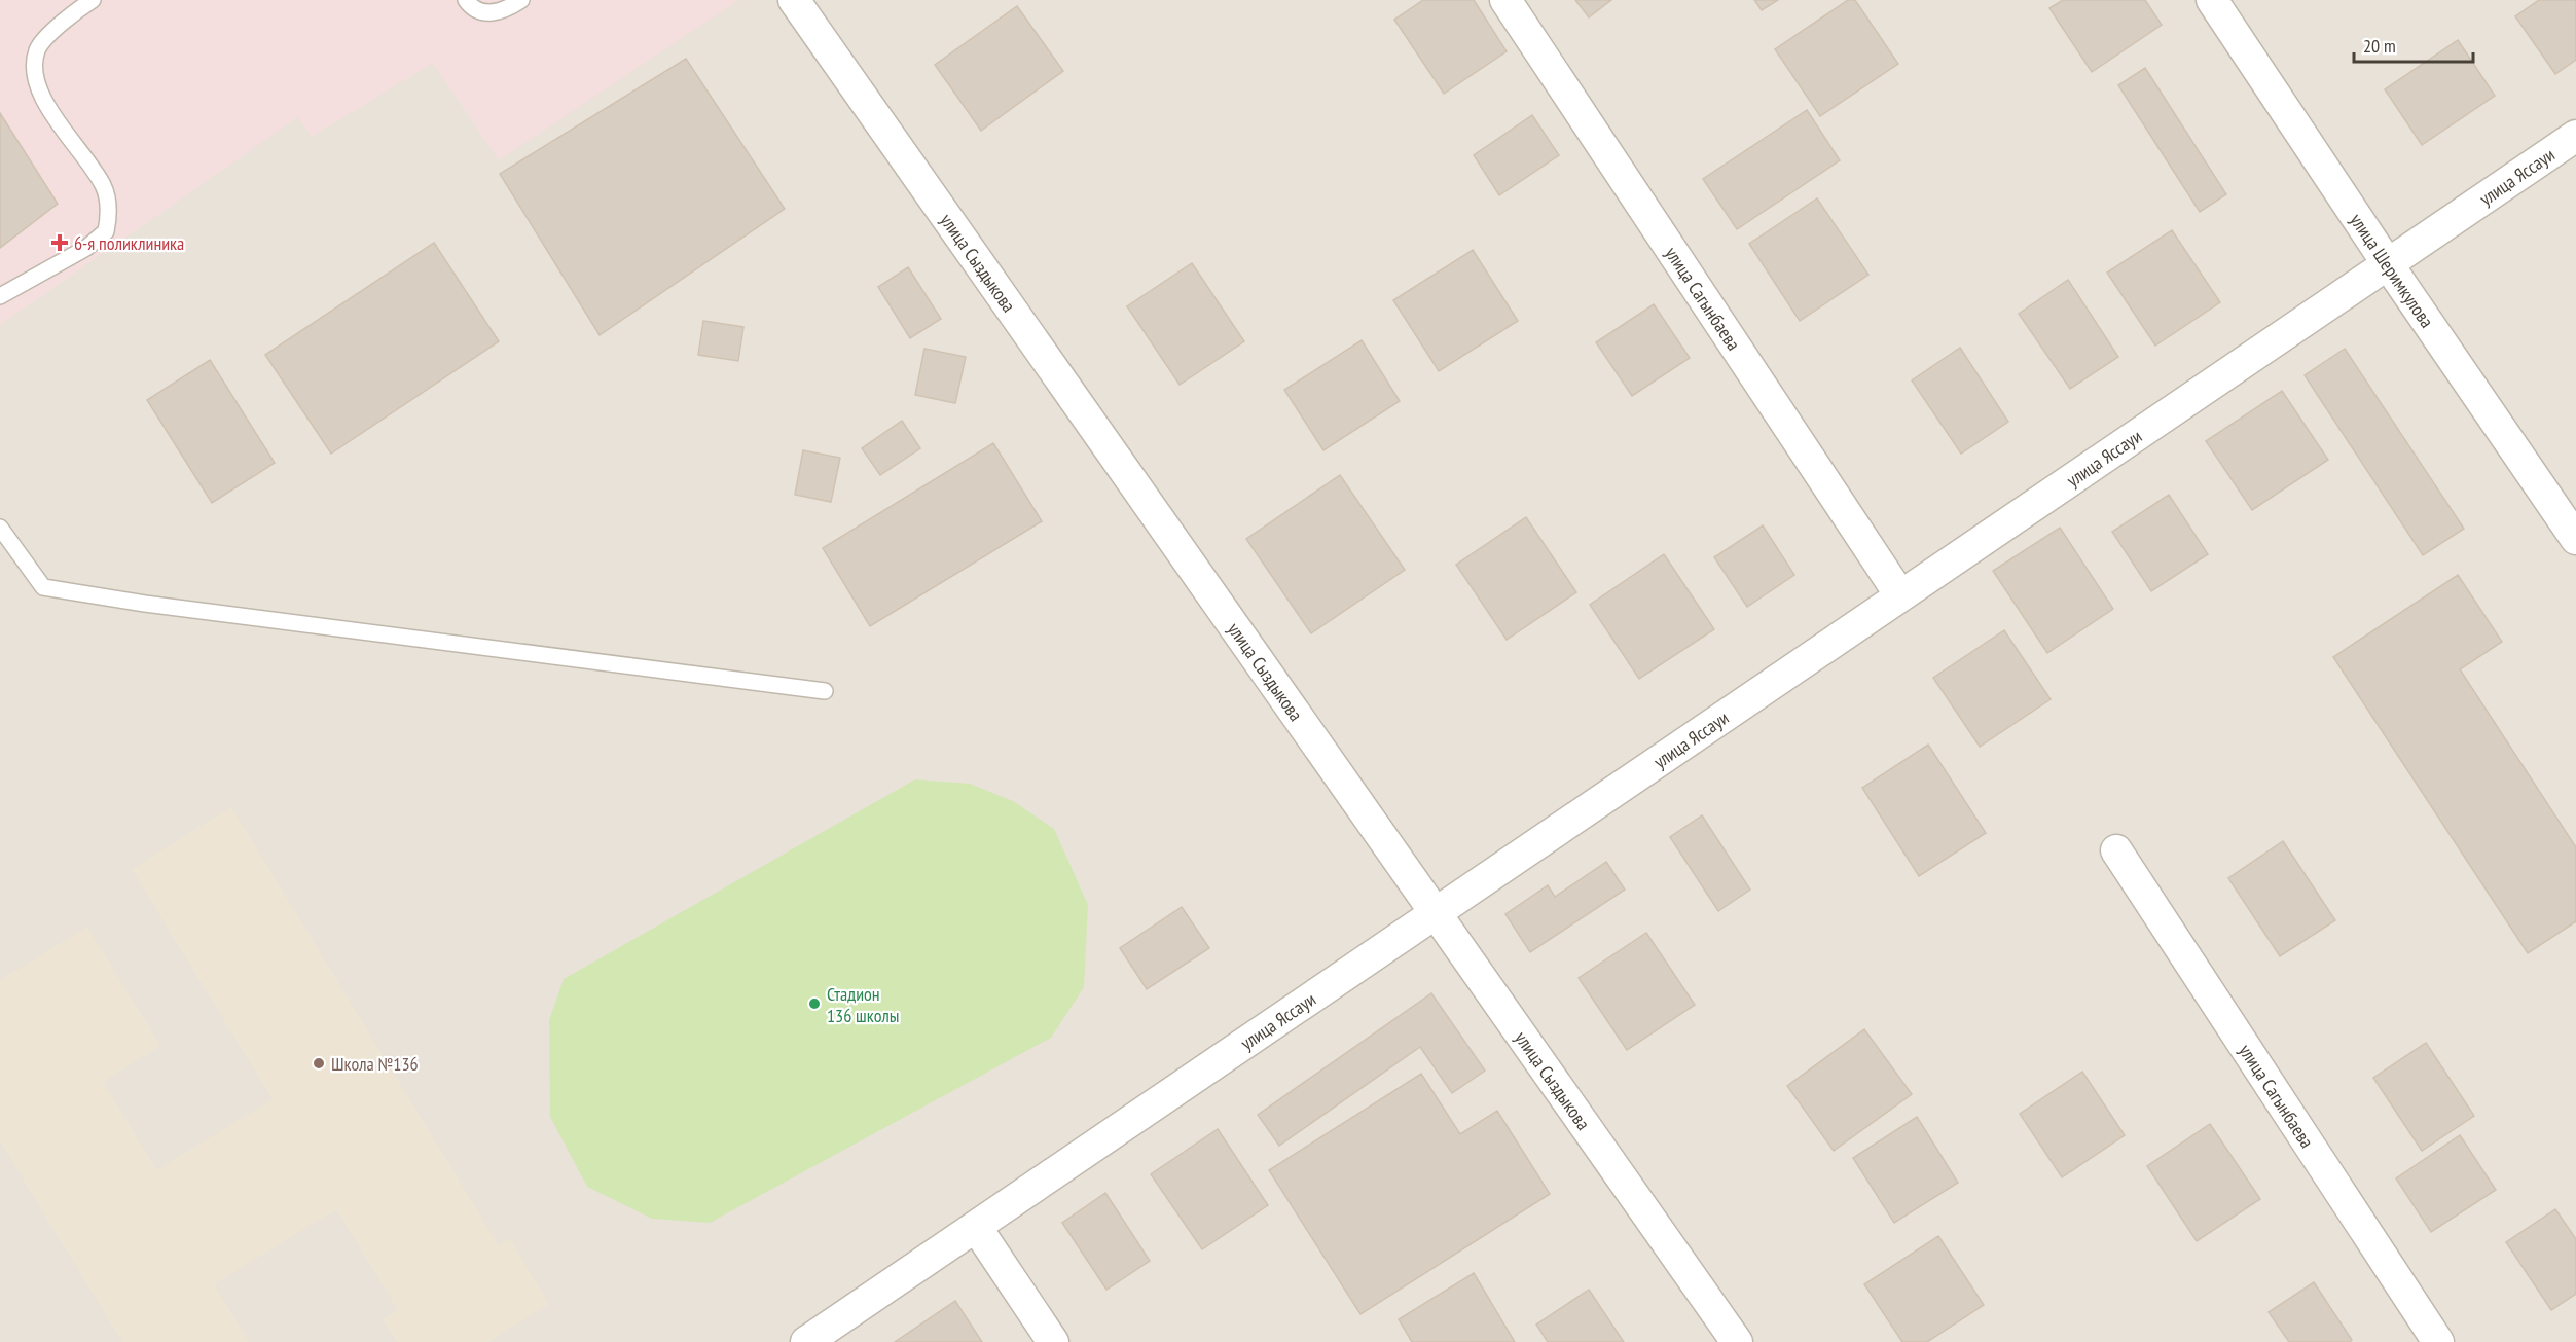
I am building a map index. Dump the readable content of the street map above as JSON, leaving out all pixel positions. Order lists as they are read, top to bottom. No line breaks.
{"streets":{"street":["улица Яссауи","улица Сыздыкова","улица Шеримкулова","улица Сагынбаева"]},"crossings":[["улица Яссауи","улица Сыздыкова"],["улица Яссауи","улица Шеримкулова"],["улица Яссауи","улица Сагынбаева"]],"places":{"health":["6-я поликлиника"],"other":["Стадион 136 школы","Школа №136"]},"scale_bar":"20 m"}
